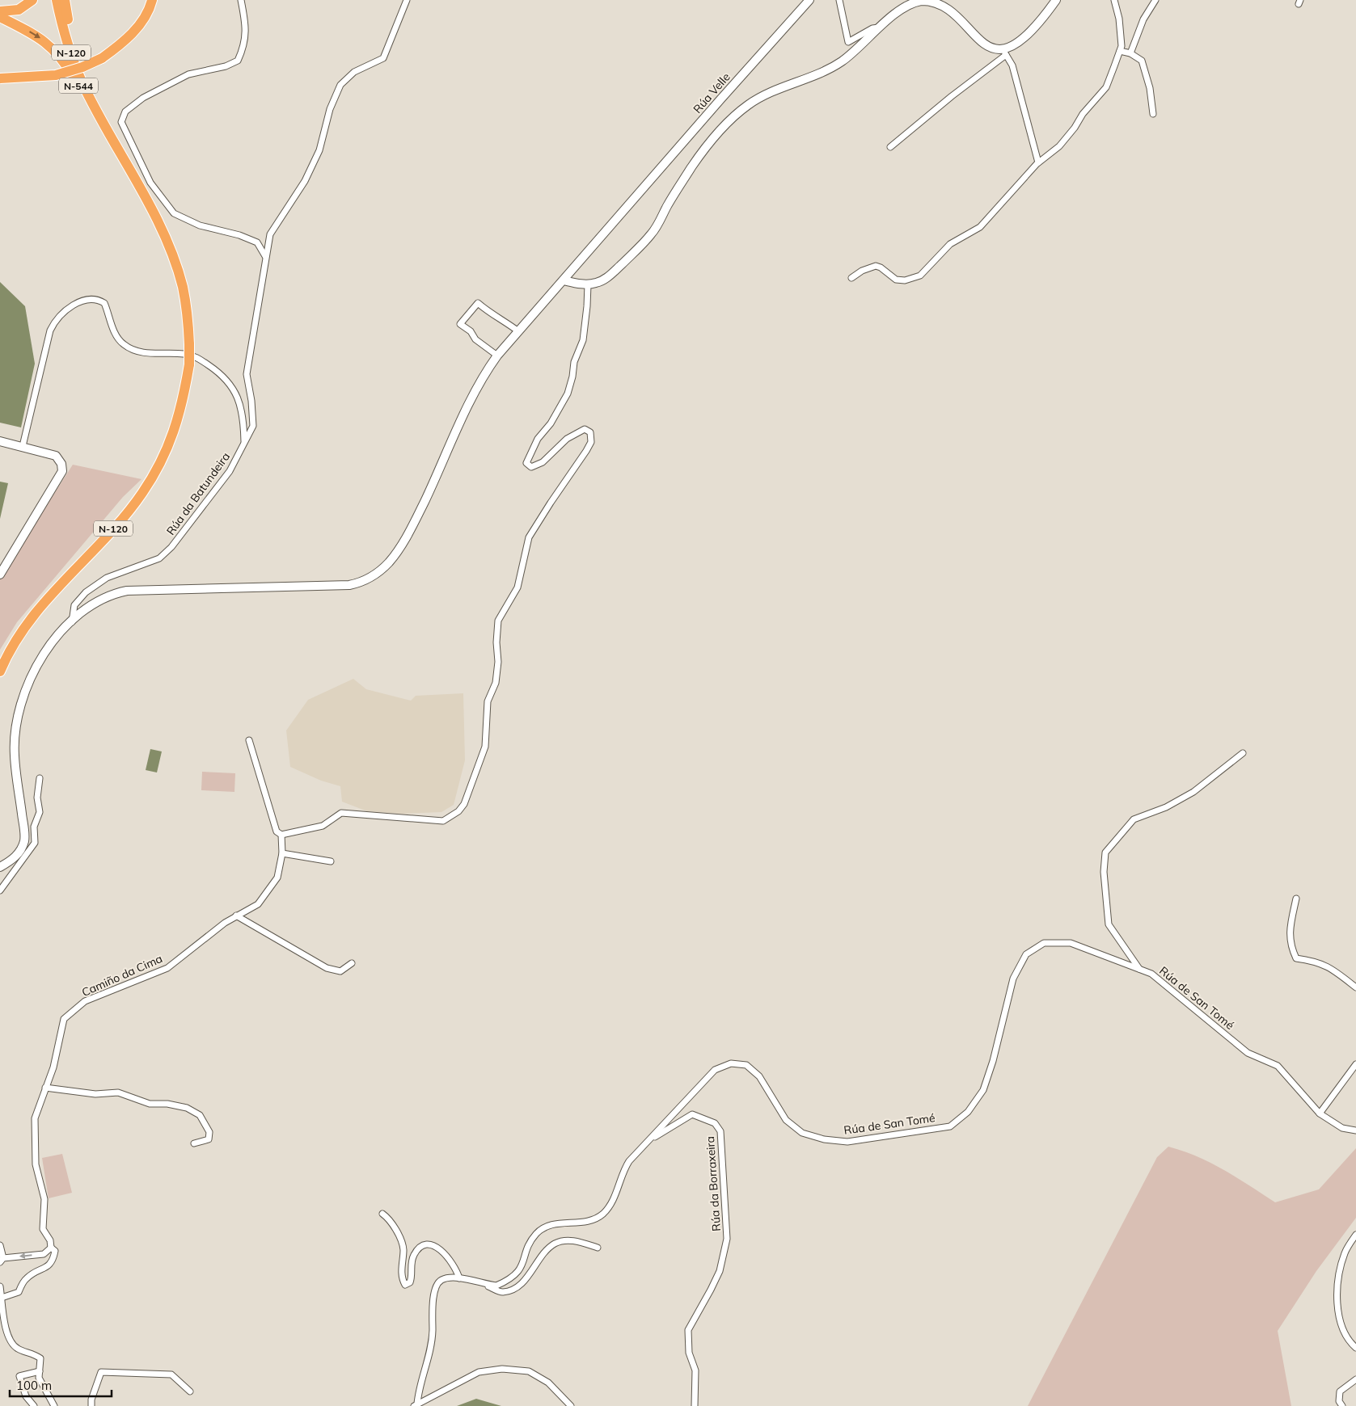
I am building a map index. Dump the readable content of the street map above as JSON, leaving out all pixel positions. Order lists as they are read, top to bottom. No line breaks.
{"streets":{"highway":["N-120","N-544"],"street":["Rúa Velle","Rúa da Batundeira","Camiño da Cima","Rúa de San Tomé","Rúa da Borraxeira"]},"crossings":[["N-120","N-544"],["Rúa Velle","Rúa da Batundeira"],["Rúa de San Tomé","Rúa da Borraxeira"]],"scale_bar":"100 m"}
